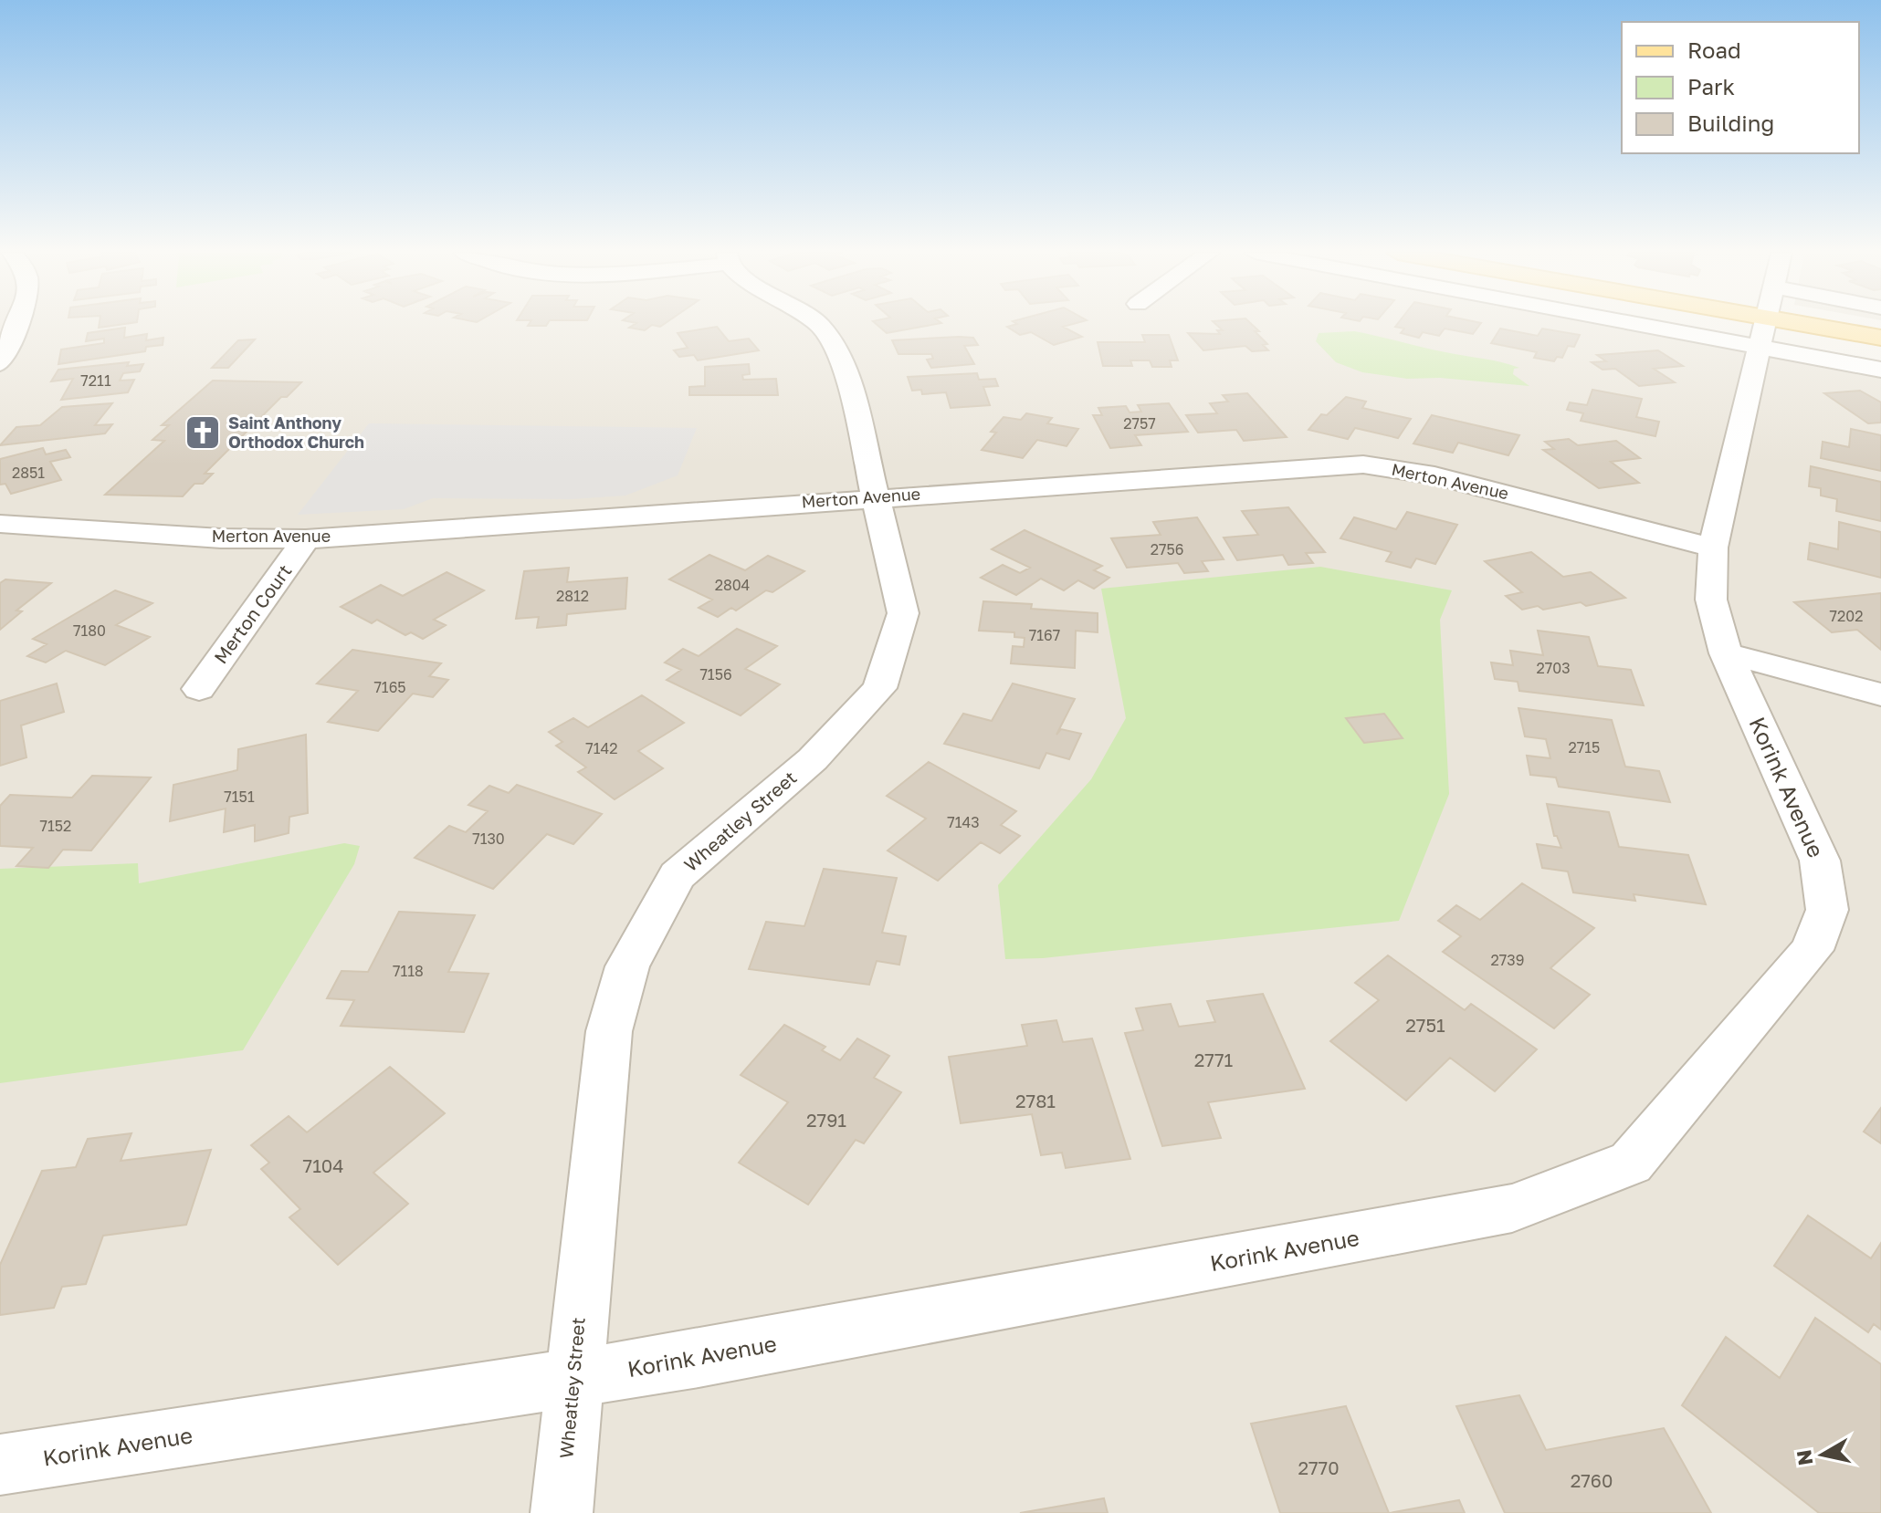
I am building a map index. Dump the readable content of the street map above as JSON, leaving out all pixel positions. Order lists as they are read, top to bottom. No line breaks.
{"streets":{"street":["Merton Avenue","Merton Court","Korink Avenue","Wheatley Street"]},"crossings":[["Merton Avenue","Merton Court"],["Merton Avenue","Korink Avenue"],["Merton Avenue","Wheatley Street"],["Korink Avenue","Wheatley Street"]],"places":{"church":["Saint Anthony Orthodox Church"]},"house_numbers":["7211","2757","2851","2756","2804","2812","7202","7180","7167","2703","7156","7165","2715","7142","7151","7143","7152","7130","2739","7118","2751","2771","2781","2791","7104","2770","2760"],"legend":["Road","Park","Building"],"north":"left"}
